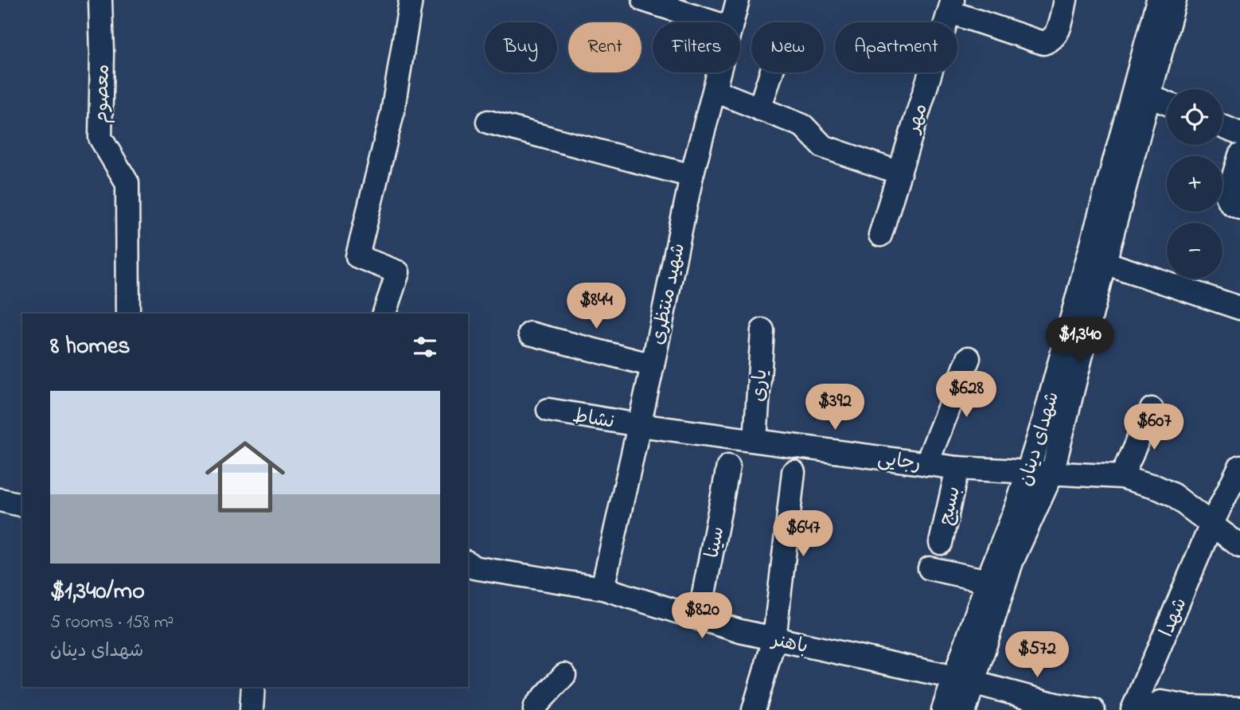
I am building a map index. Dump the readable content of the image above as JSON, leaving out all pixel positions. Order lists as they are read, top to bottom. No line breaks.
{"streets":{"street":["معصوم","مهر","شهید منتظری","یاری","نشاط","شهدای دینان","رجایی","بسیج","سینا","شهدا","باهنر"]},"crossings":[["شهید منتظری","نشاط"],["شهید منتظری","رجایی"],["شهید منتظری","باهنر"],["یاری","رجایی"],["نشاط","رجایی"],["شهدای دینان","رجایی"],["شهدای دینان","باهنر"],["رجایی","بسیج"],["سینا","باهنر"]],"page":{"chip":["Buy","Rent","Filters","New","Apartment"],"map_buttons":["+","−"],"price":["$844","$1,340","$628","$392","$607","$647","$820","$572"],"heading":"8 homes","list":[{"name":"$1,340/mo","note":"5 rooms · 158 m² · شهدای دینان"}]}}
